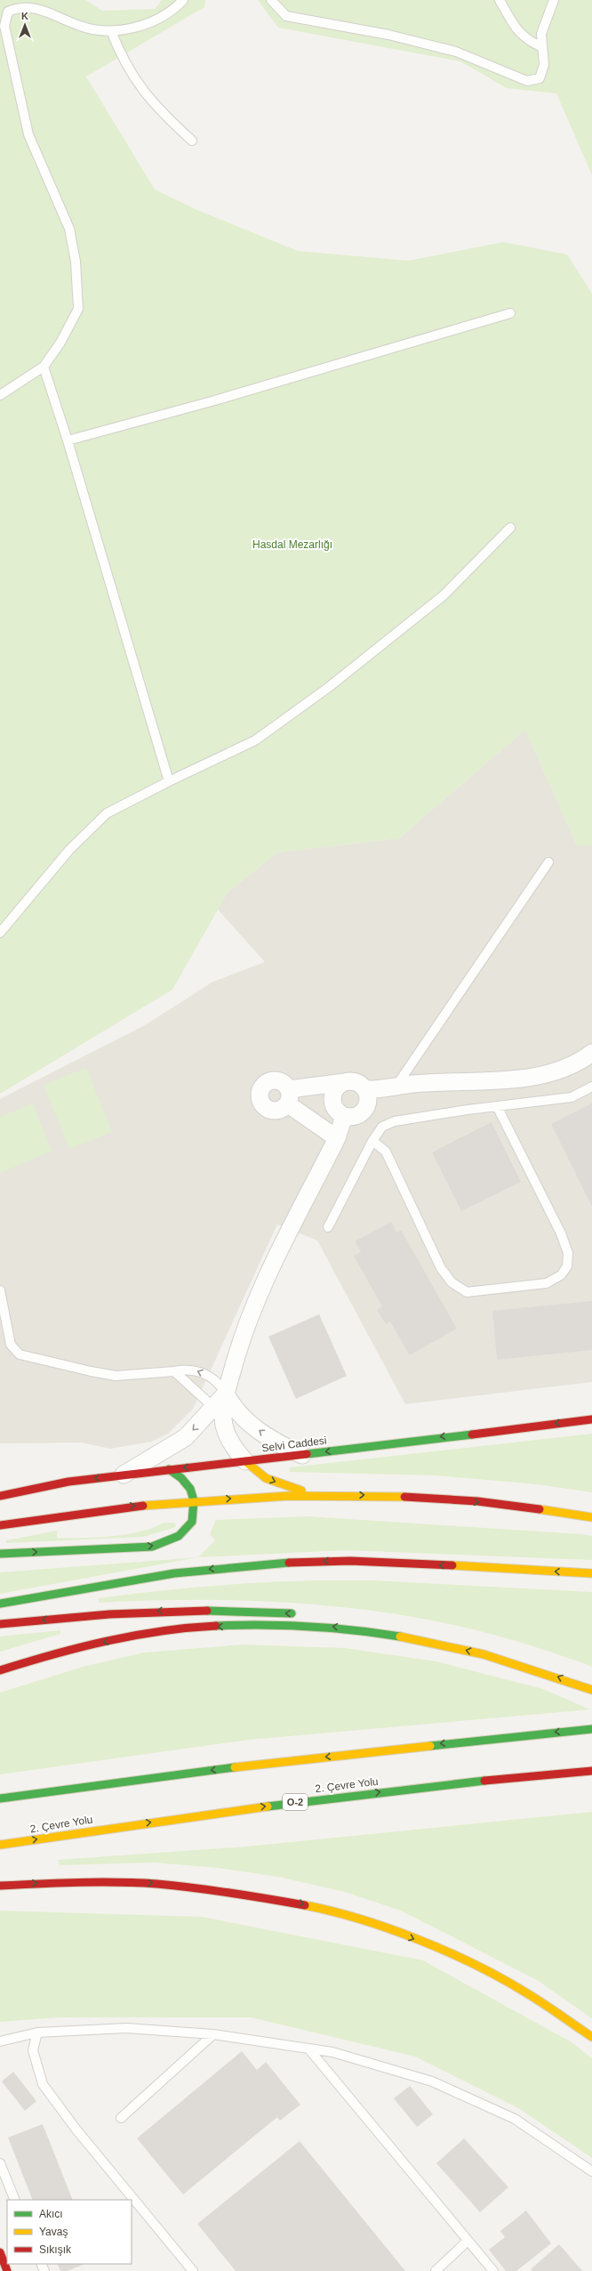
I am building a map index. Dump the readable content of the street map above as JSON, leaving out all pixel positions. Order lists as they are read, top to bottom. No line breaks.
{"streets":{"main road":["Selvi Caddesi","2. Çevre Yolu","O-2"]},"parks":["Hasdal Mezarlığı"],"legend":["Akıcı","Yavaş","Sıkışık"],"north":"top"}
